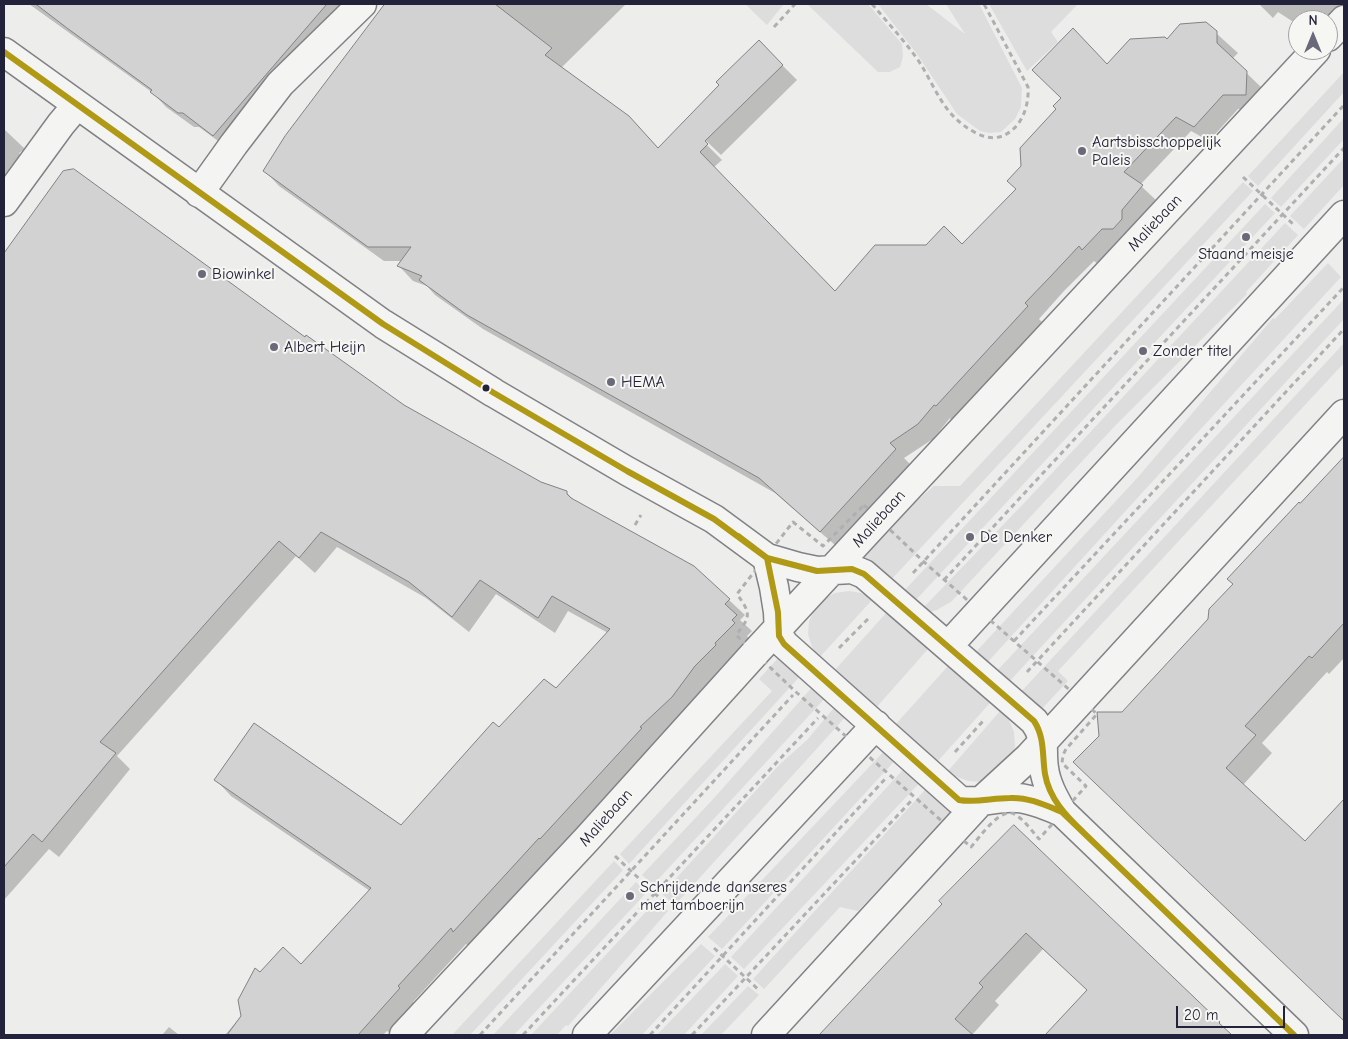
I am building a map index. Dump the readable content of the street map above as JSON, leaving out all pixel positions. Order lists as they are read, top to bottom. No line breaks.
{"streets":{"street":["Maliebaan"]},"places":["Aartsbisschoppelijk Paleis","Staand meisje","Biowinkel","Albert Heijn","Zonder titel","HEMA","De Denker","Schrijdende danseres met tamboerijn"],"scale_bar":"20 m","north":"top"}
